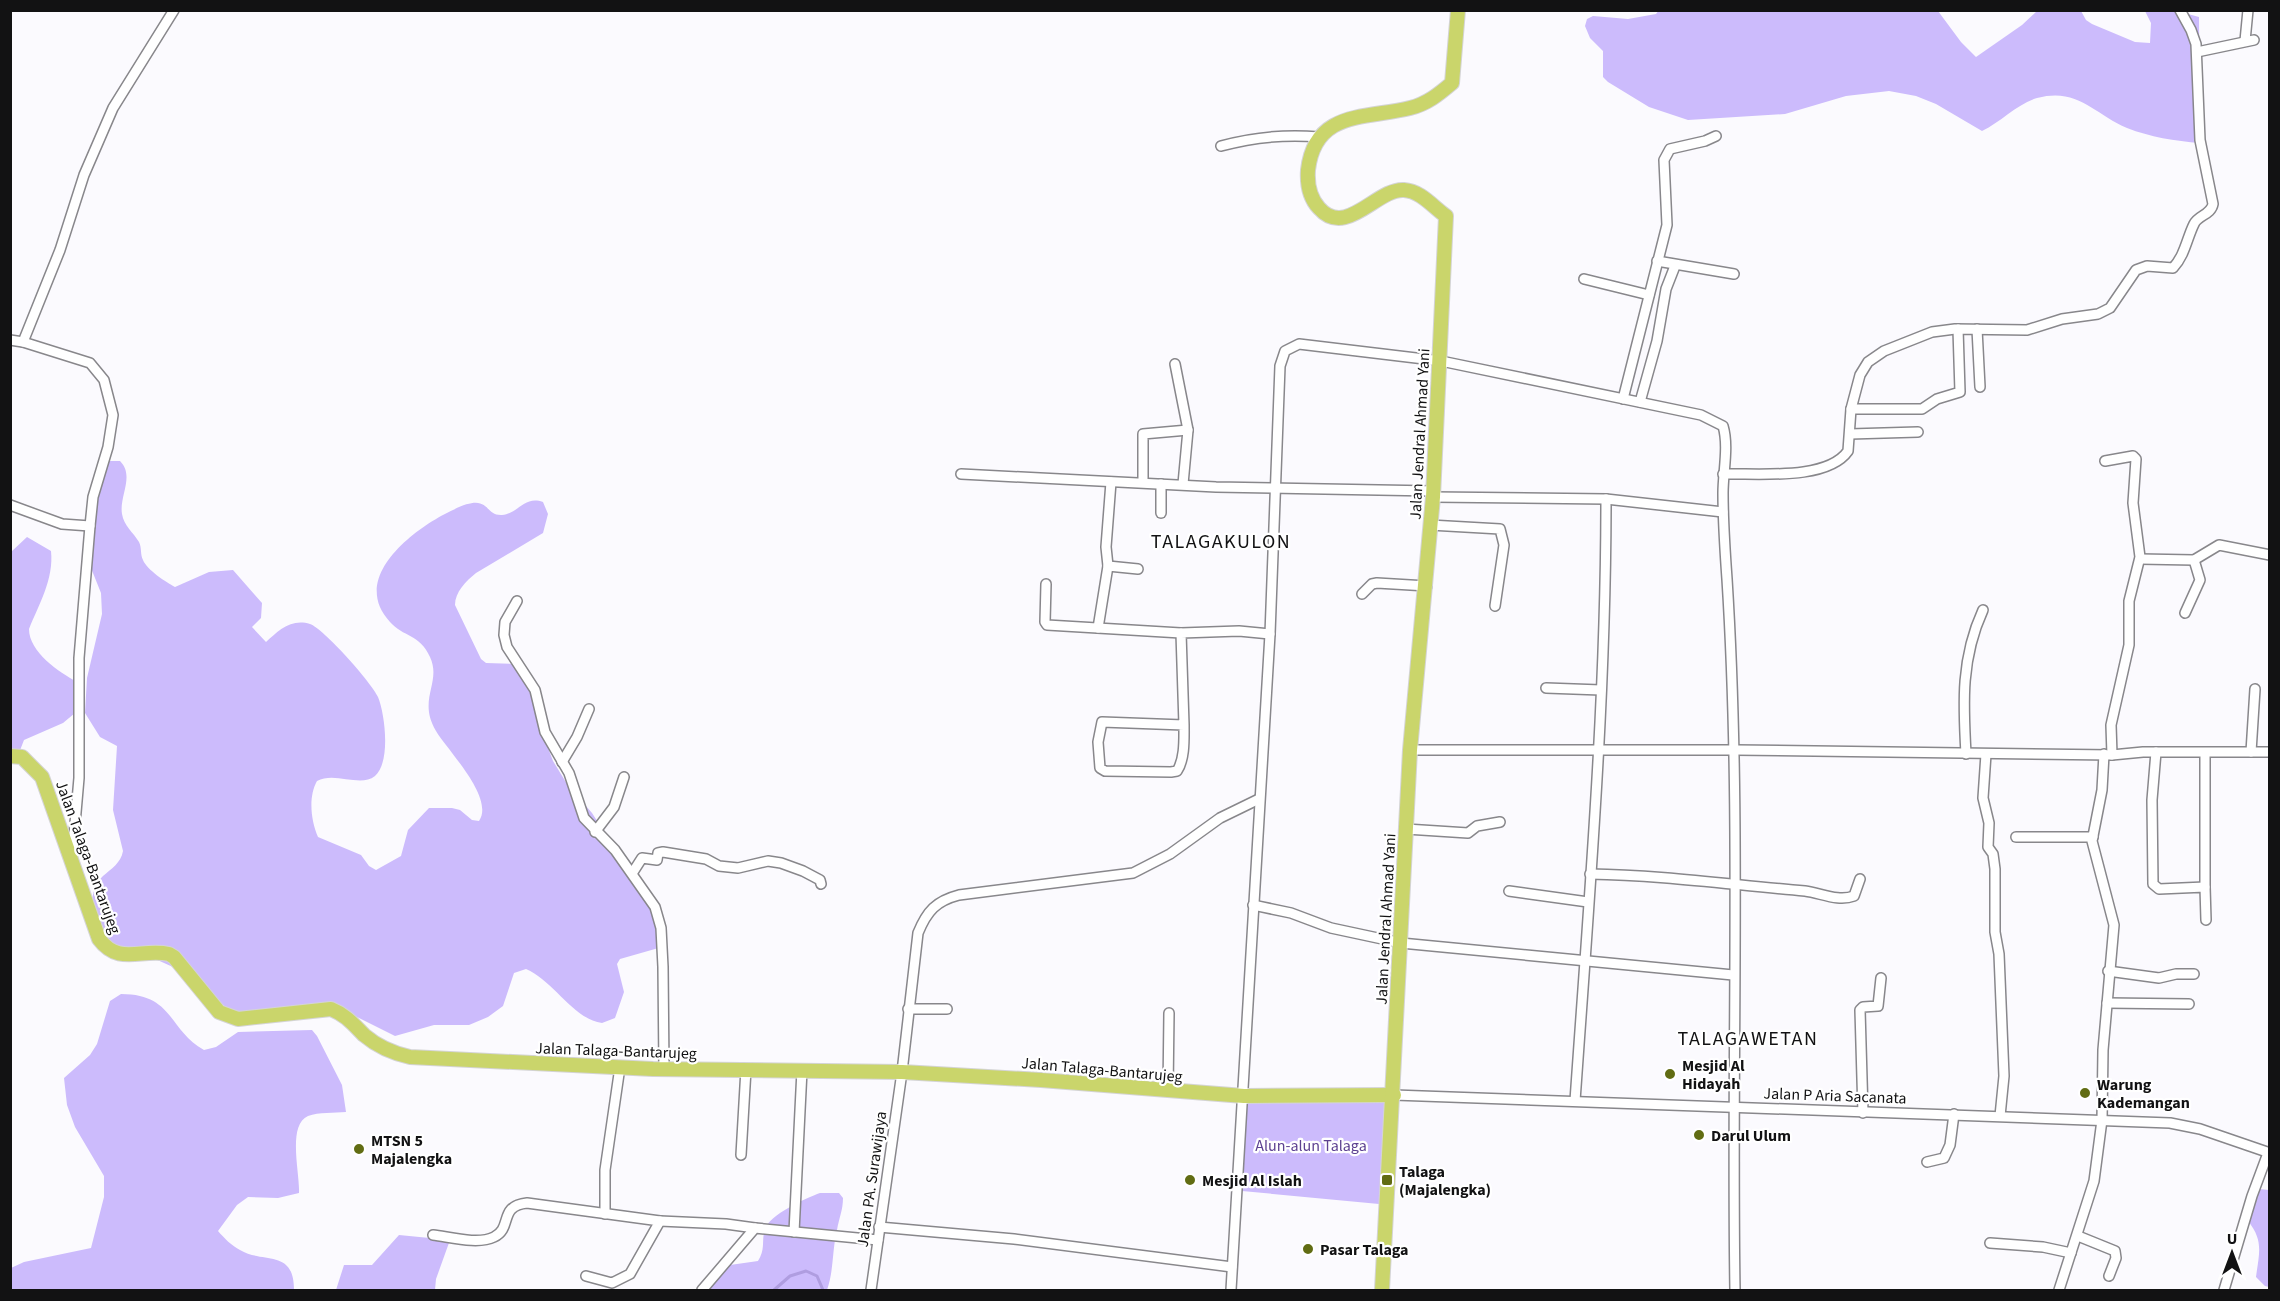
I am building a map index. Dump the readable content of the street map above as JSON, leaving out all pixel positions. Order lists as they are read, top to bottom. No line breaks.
{"streets":{"main road":["Jalan Jendral Ahmad Yani","Jalan Talaga-Bantarujeg"],"street":["Jalan P Aria Sacanata","Jalan PA. Surawijaya"]},"crossings":[["Jalan Jendral Ahmad Yani","Jalan Talaga-Bantarujeg"],["Jalan Jendral Ahmad Yani","Jalan P Aria Sacanata"],["Jalan Talaga-Bantarujeg","Jalan P Aria Sacanata"],["Jalan Talaga-Bantarujeg","Jalan PA. Surawijaya"]],"districts":["TALAGAKULON","TALAGAWETAN"],"parks":["Alun-alun Talaga"],"places":{"other":["Mesjid Al Hidayah","Warung Kademangan","Darul Ulum","MTSN 5 Majalengka","Mesjid Al Islah","Pasar Talaga"],"transit":["Talaga (Majalengka)"]},"north":"top"}
